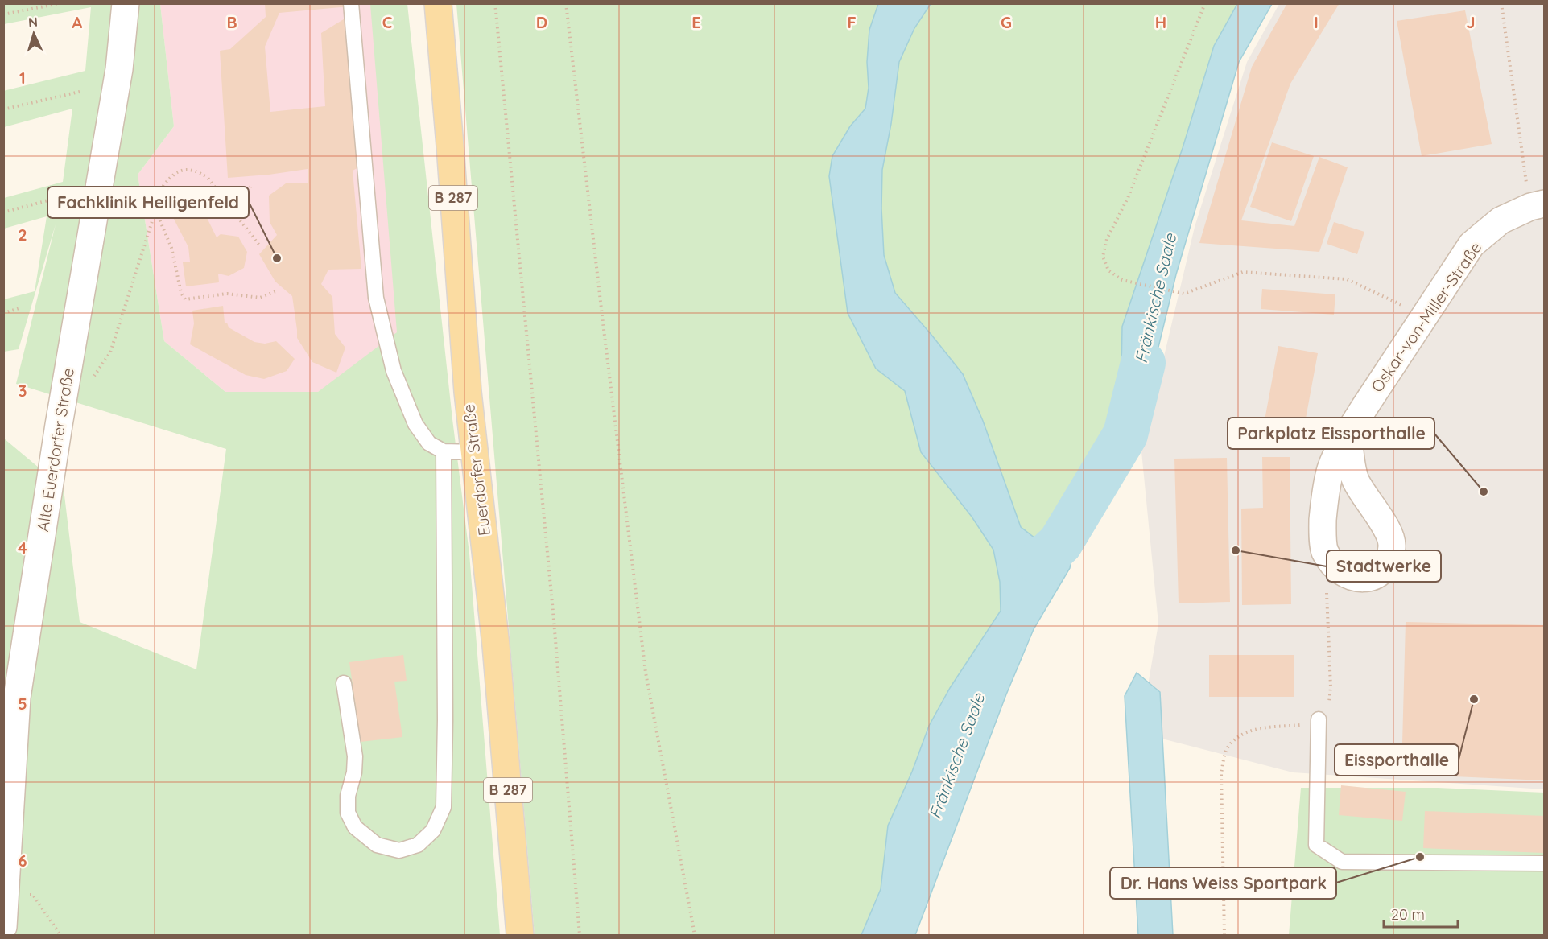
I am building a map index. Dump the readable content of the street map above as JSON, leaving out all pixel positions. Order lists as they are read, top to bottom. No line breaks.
{"streets":{"main road":["B 287","Euerdorfer Straße"],"street":["Oskar-von-Miller-Straße","Alte Euerdorfer Straße"]},"water":["Fränkische Saale"],"places":["Fachklinik Heiligenfeld","Parkplatz Eissporthalle","Stadtwerke","Eissporthalle","Dr. Hans Weiss Sportpark"],"scale_bar":"20 m","north":"top","grid":{"columns":["A","B","C","D","E","F","G","H","I","J"],"rows":["1","2","3","4","5","6"]}}
